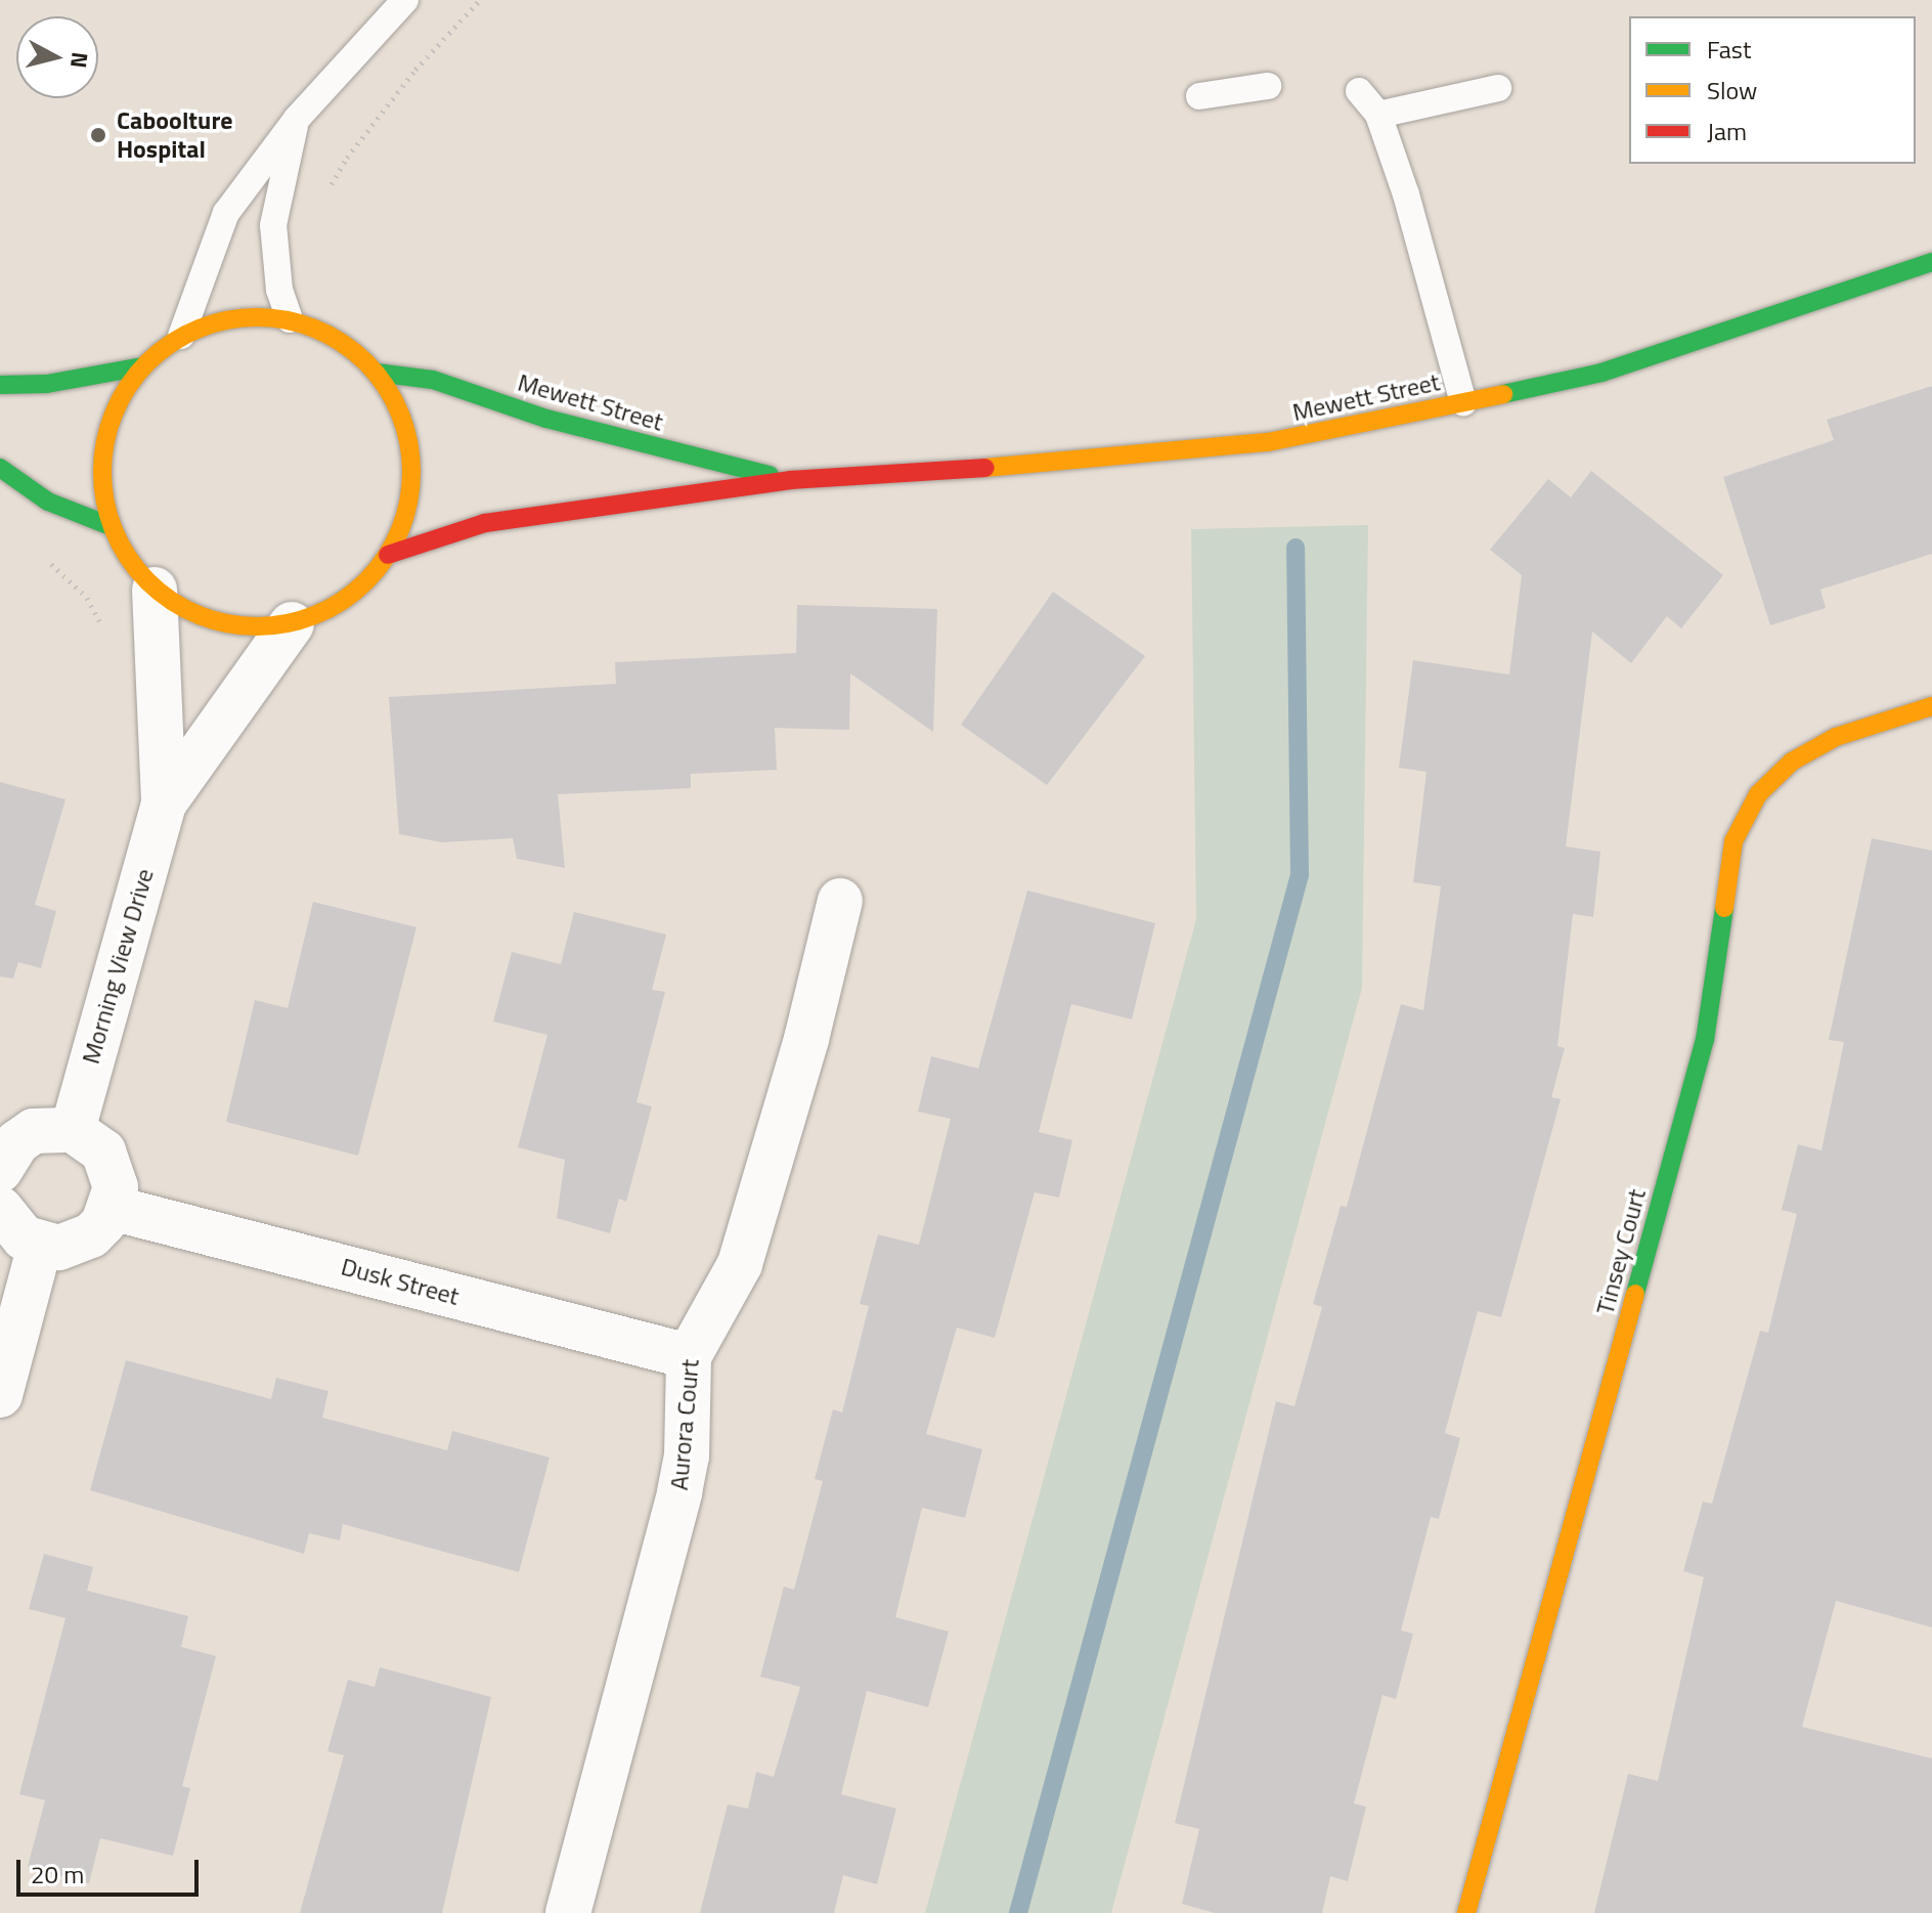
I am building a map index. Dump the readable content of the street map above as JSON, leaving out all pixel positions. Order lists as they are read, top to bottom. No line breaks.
{"streets":{"main road":["Mewett Street","Tinsey Court"],"street":["Morning View Drive","Dusk Street","Aurora Court"]},"crossings":[["Dusk Street","Aurora Court"]],"places":["Caboolture Hospital"],"legend":["Fast","Slow","Jam"],"scale_bar":"20 m","north":"right"}
